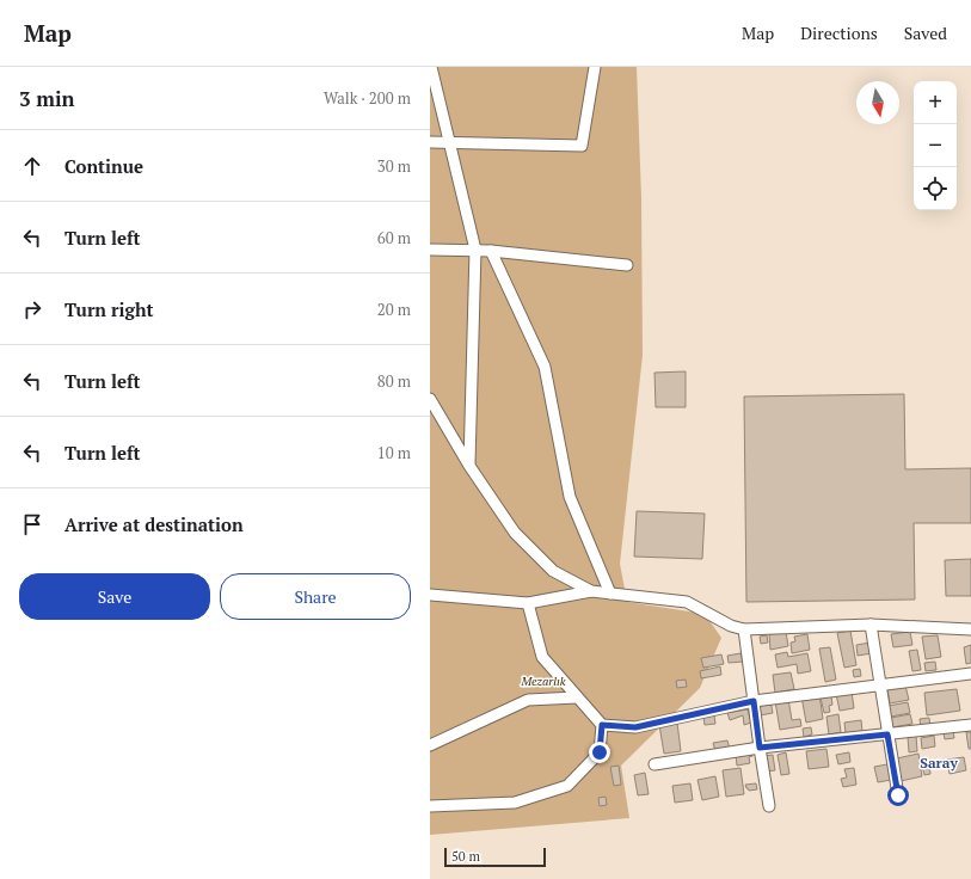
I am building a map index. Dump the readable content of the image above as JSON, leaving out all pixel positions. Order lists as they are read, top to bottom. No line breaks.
{"districts":["Saray"],"parks":["Mezarlık"],"scale_bar":"50 m","north":"bottom","page":{"header":"Map","nav":["Map","Directions","Saved"],"heading":["3 min","Walk · 200 m"],"map_buttons":["+","−"],"list":[["Continue","30 m"],["Turn left","60 m"],["Turn right","20 m"],["Turn left","80 m"],["Turn left","10 m"],"Arrive at destination"],"buttons":["Save","Share"],"scale":"50 m"}}
